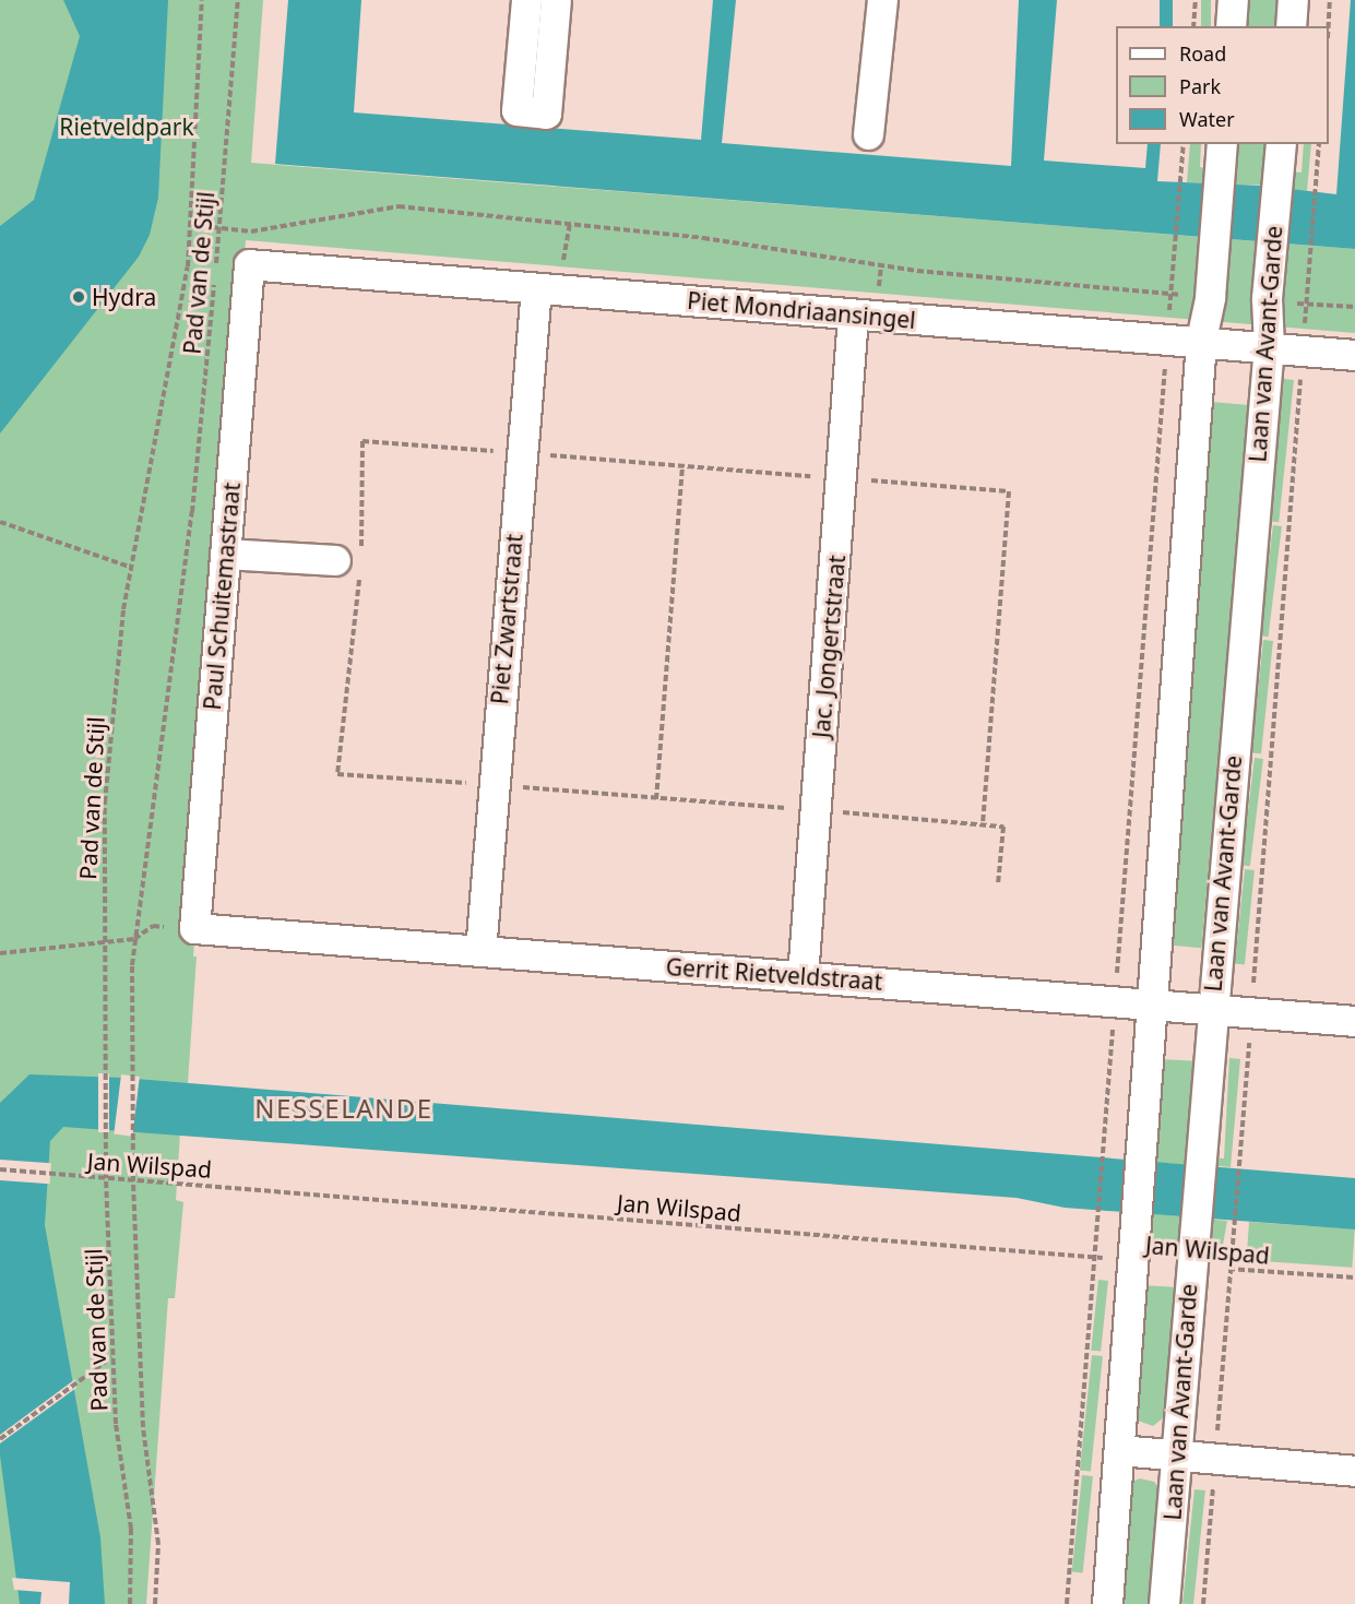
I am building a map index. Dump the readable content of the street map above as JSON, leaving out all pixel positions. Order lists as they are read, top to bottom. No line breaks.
{"streets":{"street":["Piet Mondriaansingel","Laan van Avant-Garde","Paul Schuitemastraat","Piet Zwartstraat","Jac. Jongertstraat","Gerrit Rietveldstraat"],"path":["Pad van de Stijl","Jan Wilspad"]},"crossings":[["Pad van de Stijl","Jan Wilspad"],["Piet Mondriaansingel","Laan van Avant-Garde"],["Piet Mondriaansingel","Paul Schuitemastraat"],["Piet Mondriaansingel","Piet Zwartstraat"],["Piet Mondriaansingel","Jac. Jongertstraat"],["Laan van Avant-Garde","Gerrit Rietveldstraat"],["Laan van Avant-Garde","Jan Wilspad"],["Paul Schuitemastraat","Gerrit Rietveldstraat"],["Piet Zwartstraat","Gerrit Rietveldstraat"],["Jac. Jongertstraat","Gerrit Rietveldstraat"]],"districts":["NESSELANDE"],"parks":["Rietveldpark"],"places":["Hydra"],"legend":["Road","Park","Water"]}
